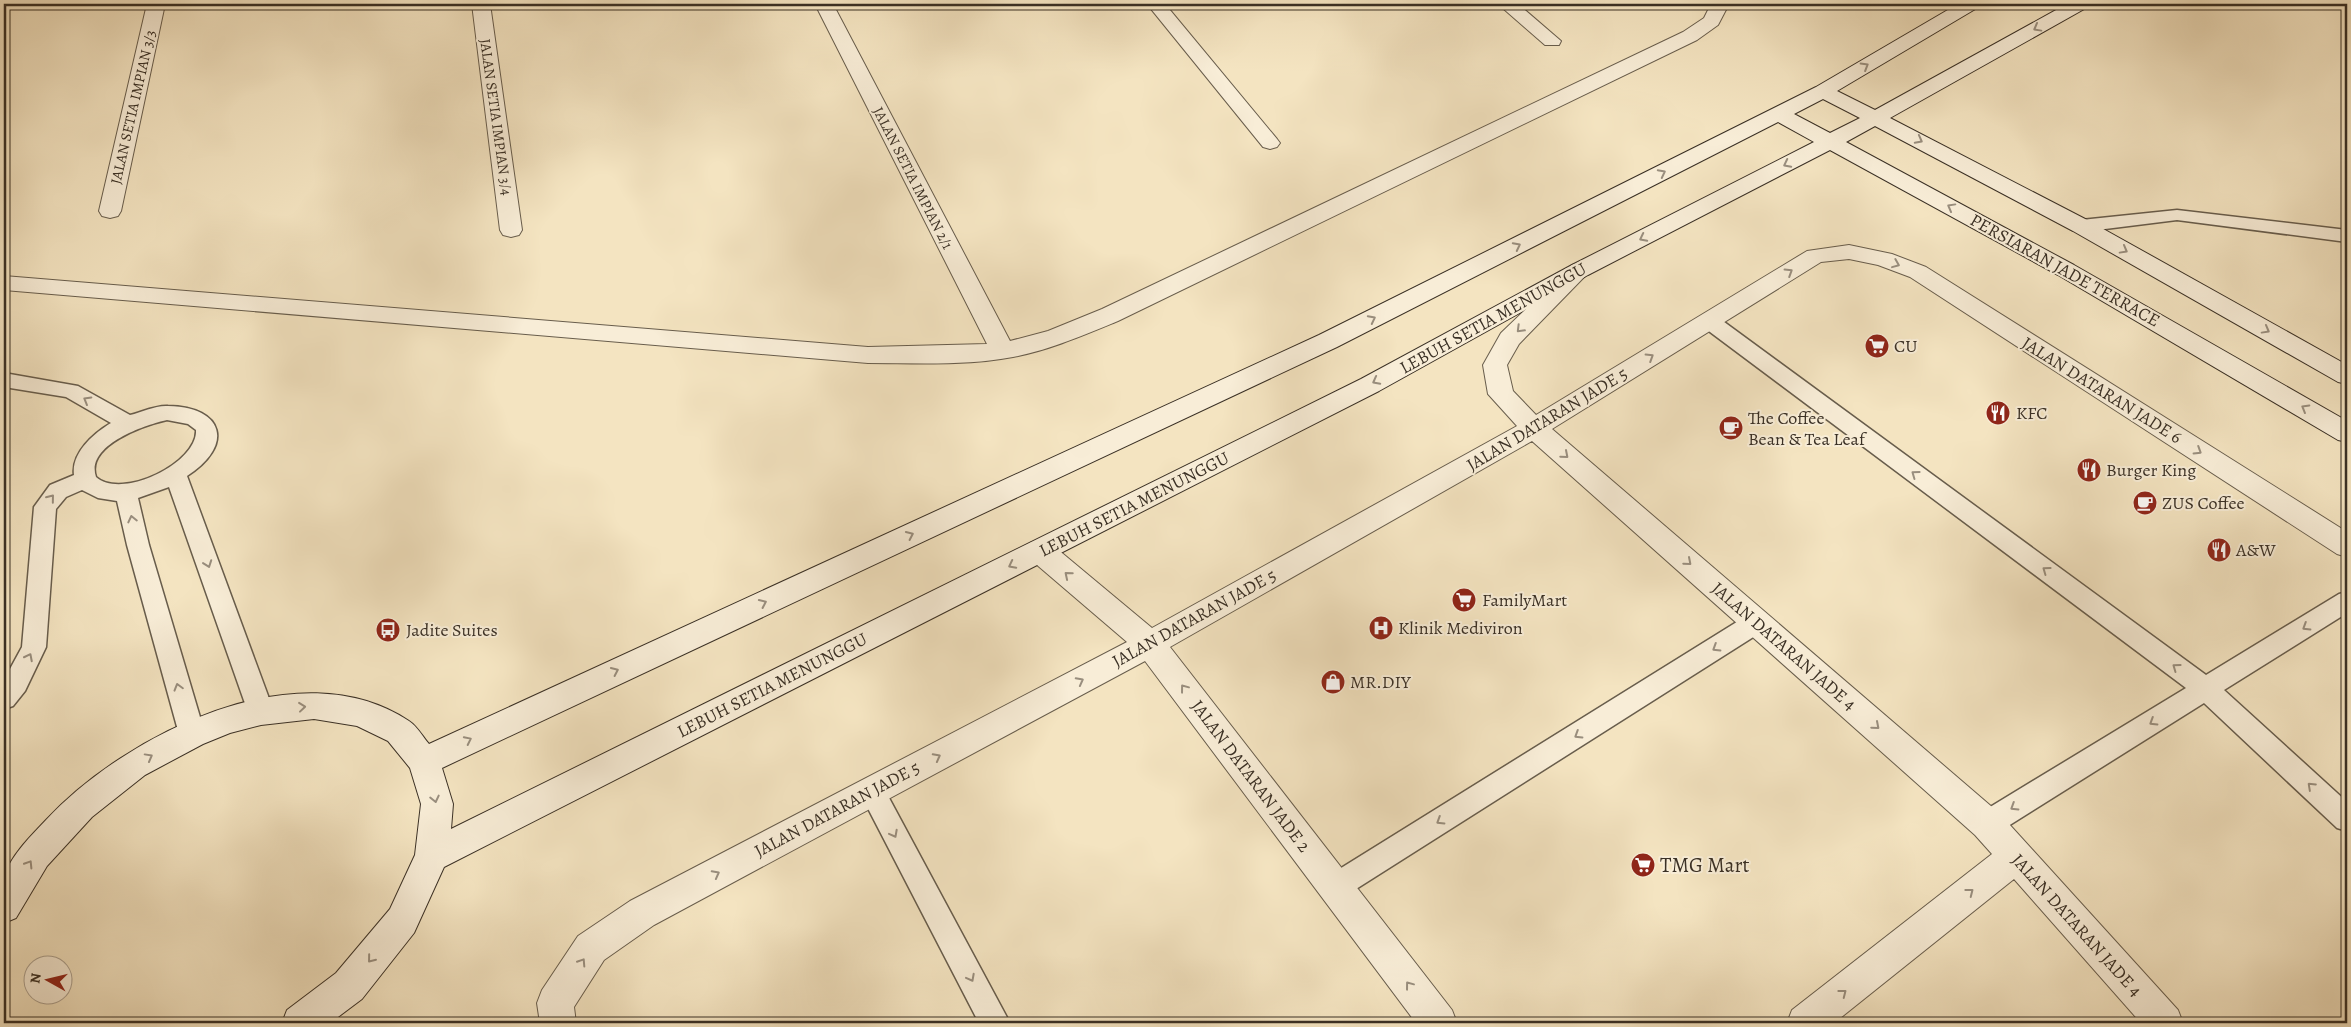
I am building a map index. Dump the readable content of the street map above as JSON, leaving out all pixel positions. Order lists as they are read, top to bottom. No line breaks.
{"streets":{"street":["JALAN SETIA IMPIAN 3/3","JALAN SETIA IMPIAN 3/4","JALAN SETIA IMPIAN 2/1","PERSIARAN JADE TERRACE","LEBUH SETIA MENUNGGU","JALAN DATARAN JADE 6","JALAN DATARAN JADE 5","JALAN DATARAN JADE 4","JALAN DATARAN JADE 2"]},"crossings":[["PERSIARAN JADE TERRACE","LEBUH SETIA MENUNGGU"],["LEBUH SETIA MENUNGGU","JALAN DATARAN JADE 4"],["LEBUH SETIA MENUNGGU","JALAN DATARAN JADE 2"],["JALAN DATARAN JADE 6","JALAN DATARAN JADE 5"],["JALAN DATARAN JADE 5","JALAN DATARAN JADE 4"],["JALAN DATARAN JADE 5","JALAN DATARAN JADE 2"]],"one_way":["JALAN DATARAN JADE 4","JALAN DATARAN JADE 2"],"places":{"supermarket":["CU","FamilyMart","TMG Mart"],"restaurant":["KFC","Burger King","A&W"],"cafe":["The Coffee Bean & Tea Leaf","ZUS Coffee"],"hospital":["Klinik Mediviron"],"bus stop":["Jadite Suites"],"shop":["MR.DIY"]},"north":"left"}
